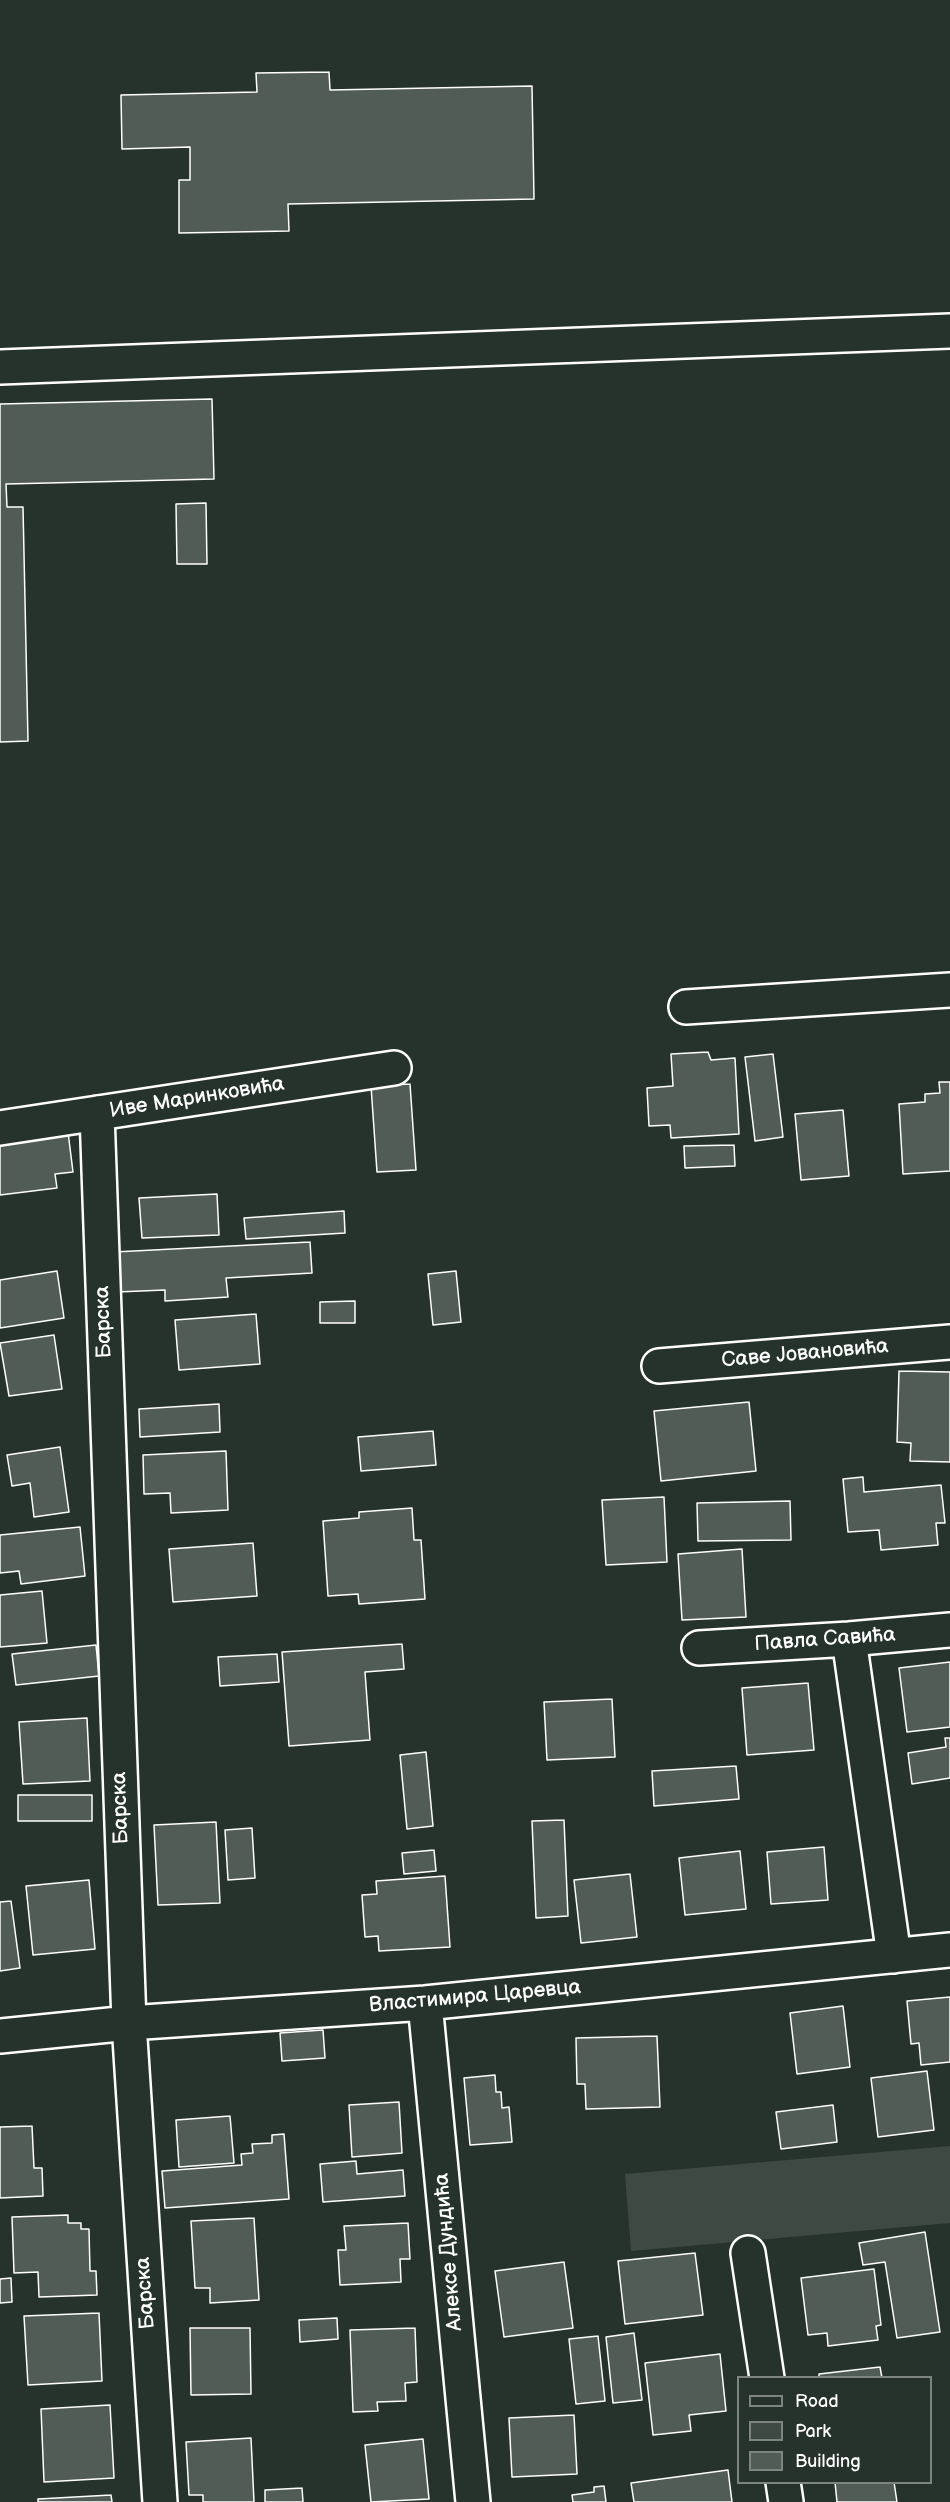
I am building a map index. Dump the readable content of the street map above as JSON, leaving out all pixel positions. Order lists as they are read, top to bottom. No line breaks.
{"streets":{"street":["Иве Маринковића","Барска","Саве Јовановића","Павла Савића","Властимира Царевца","Алексе Дундића"]},"crossings":[["Иве Маринковића","Барска"],["Барска","Властимира Царевца"],["Властимира Царевца","Алексе Дундића"]],"legend":["Road","Park","Building"]}
